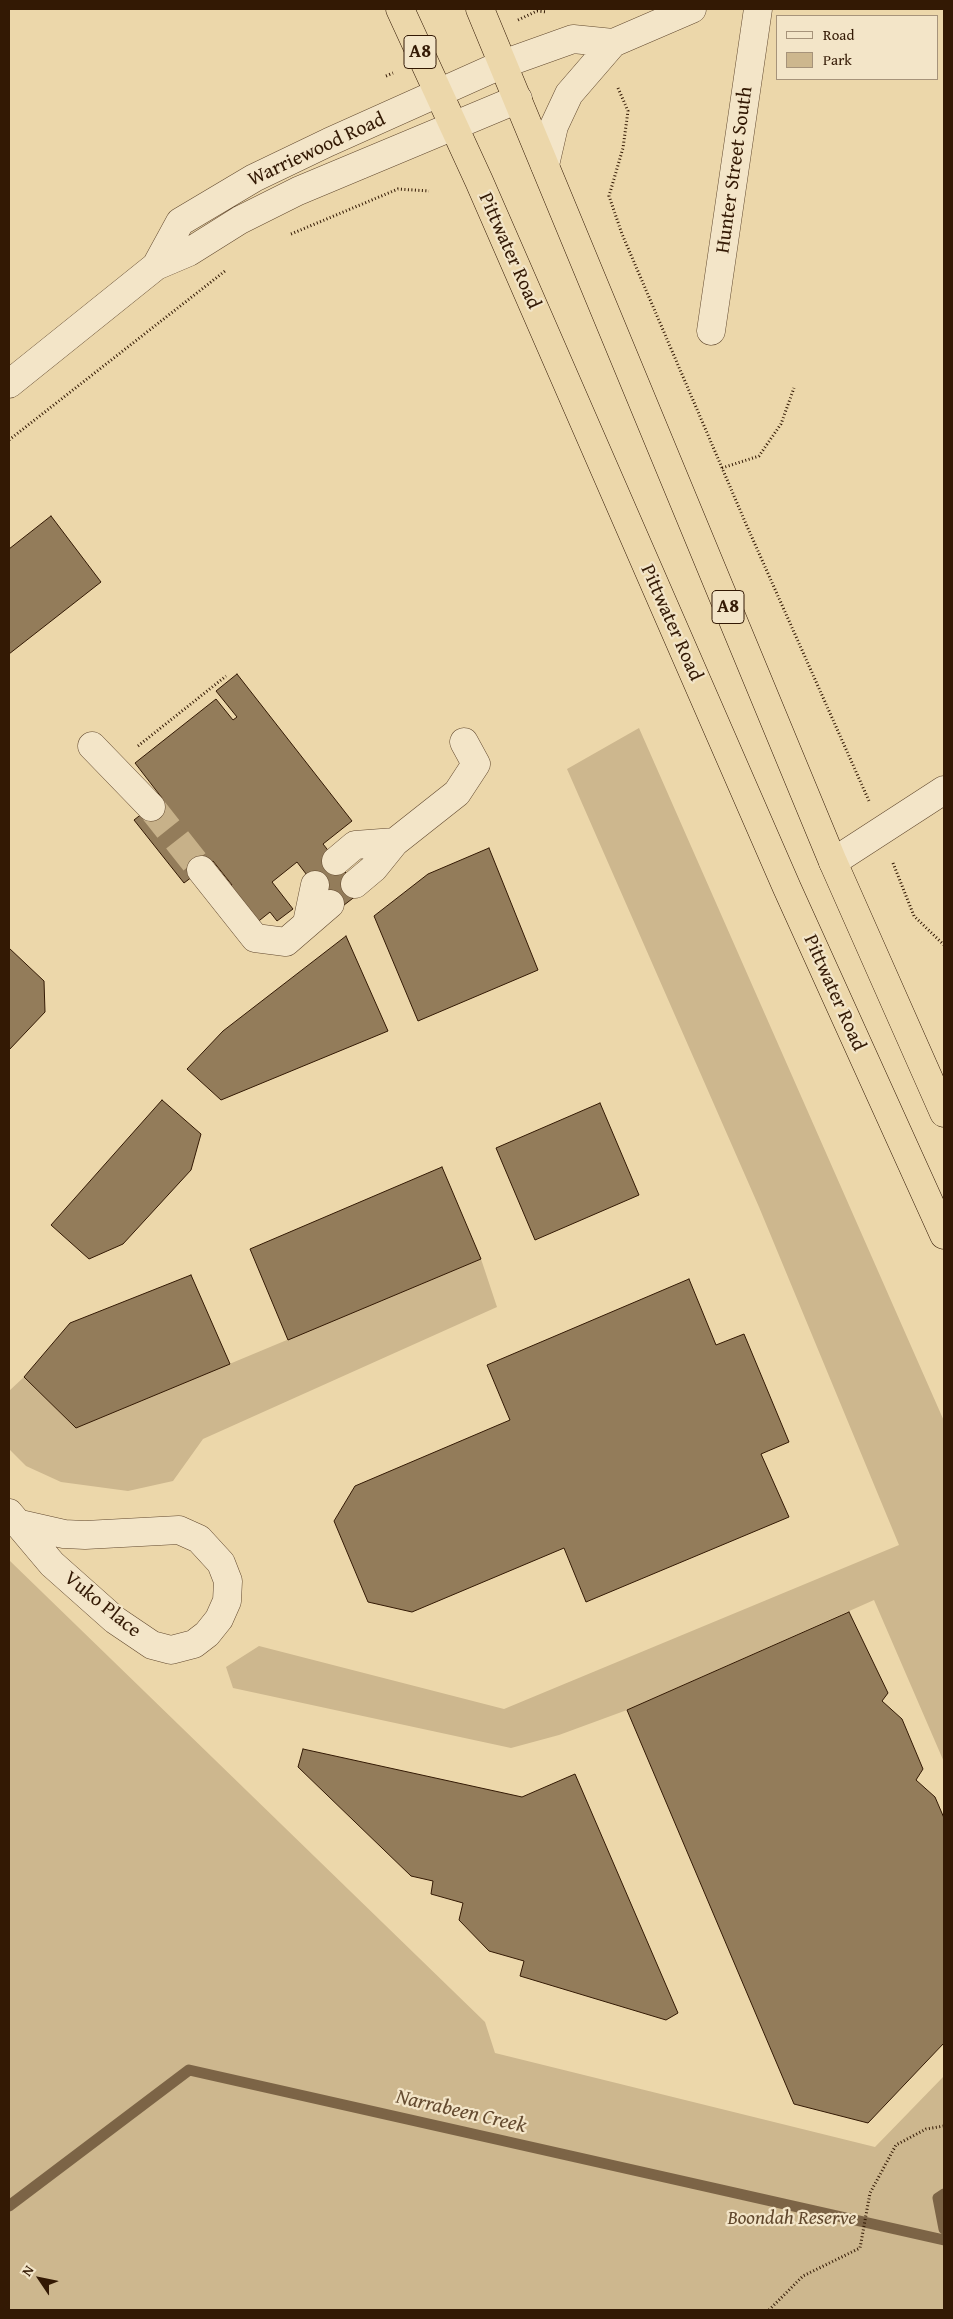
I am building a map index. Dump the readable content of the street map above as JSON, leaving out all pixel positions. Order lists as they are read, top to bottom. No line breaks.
{"streets":{"highway":["A8","Pittwater Road"],"street":["Warriewood Road","Hunter Street South","Vuko Place"]},"crossings":[["A8","Warriewood Road"],["Warriewood Road","Pittwater Road"]],"water":["Narrabeen Creek"],"parks":["Boondah Reserve"],"legend":["Road","Park"],"north":"top left"}
